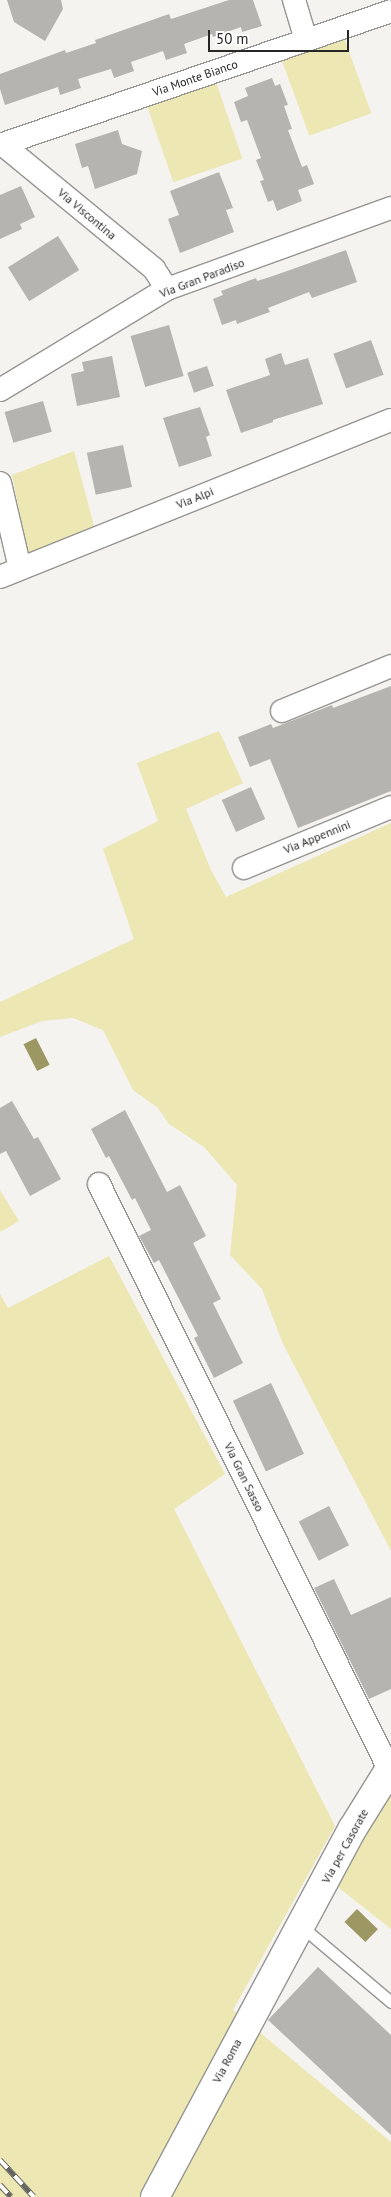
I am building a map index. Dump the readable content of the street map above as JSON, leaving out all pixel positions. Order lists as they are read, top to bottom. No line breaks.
{"streets":{"street":["Via Monte Bianco","Via Viscontina","Via Gran Paradiso","Via Alpi","Via Appennini","Via Gran Sasso","Via per Casorate","Via Roma"]},"crossings":[["Via Monte Bianco","Via Viscontina"],["Via Viscontina","Via Gran Paradiso"],["Via Gran Sasso","Via per Casorate"],["Via per Casorate","Via Roma"]],"scale_bar":"50 m"}
